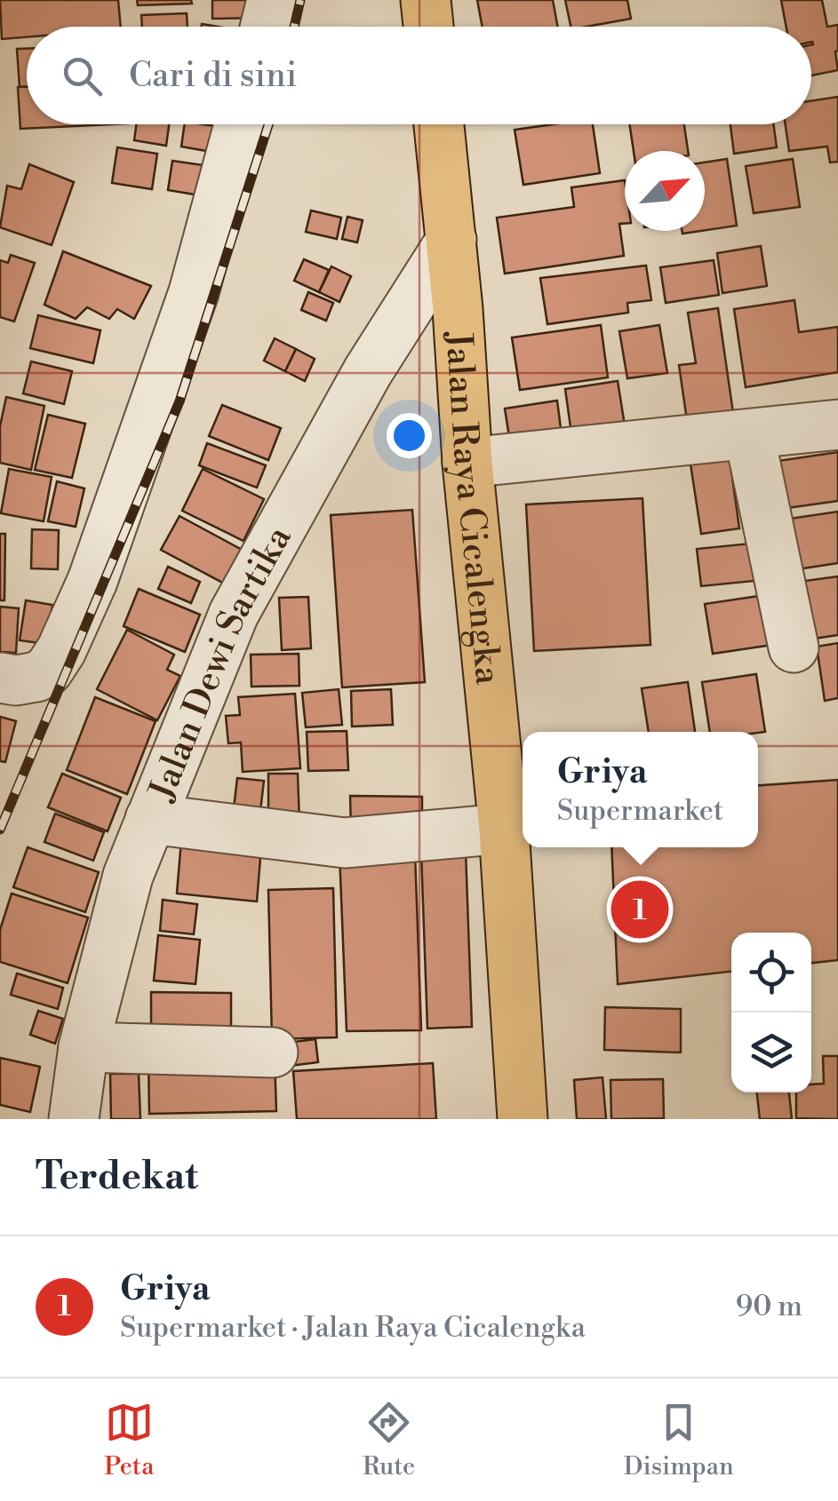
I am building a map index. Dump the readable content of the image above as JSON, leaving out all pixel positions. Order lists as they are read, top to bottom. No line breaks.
{"streets":{"main road":["Jalan Raya Cicalengka"],"street":["Jalan Dewi Sartika"]},"crossings":[["Jalan Raya Cicalengka","Jalan Dewi Sartika"]],"north":"top right","page":{"search":"Cari di sini","popup":["Griya","Supermarket"],"pins":"1","heading":"Terdekat","list":[{"mark":"1","name":"Griya","note":"Supermarket · Jalan Raya Cicalengka","value":"90 m"}],"nav":["Peta","Rute","Disimpan"]}}
